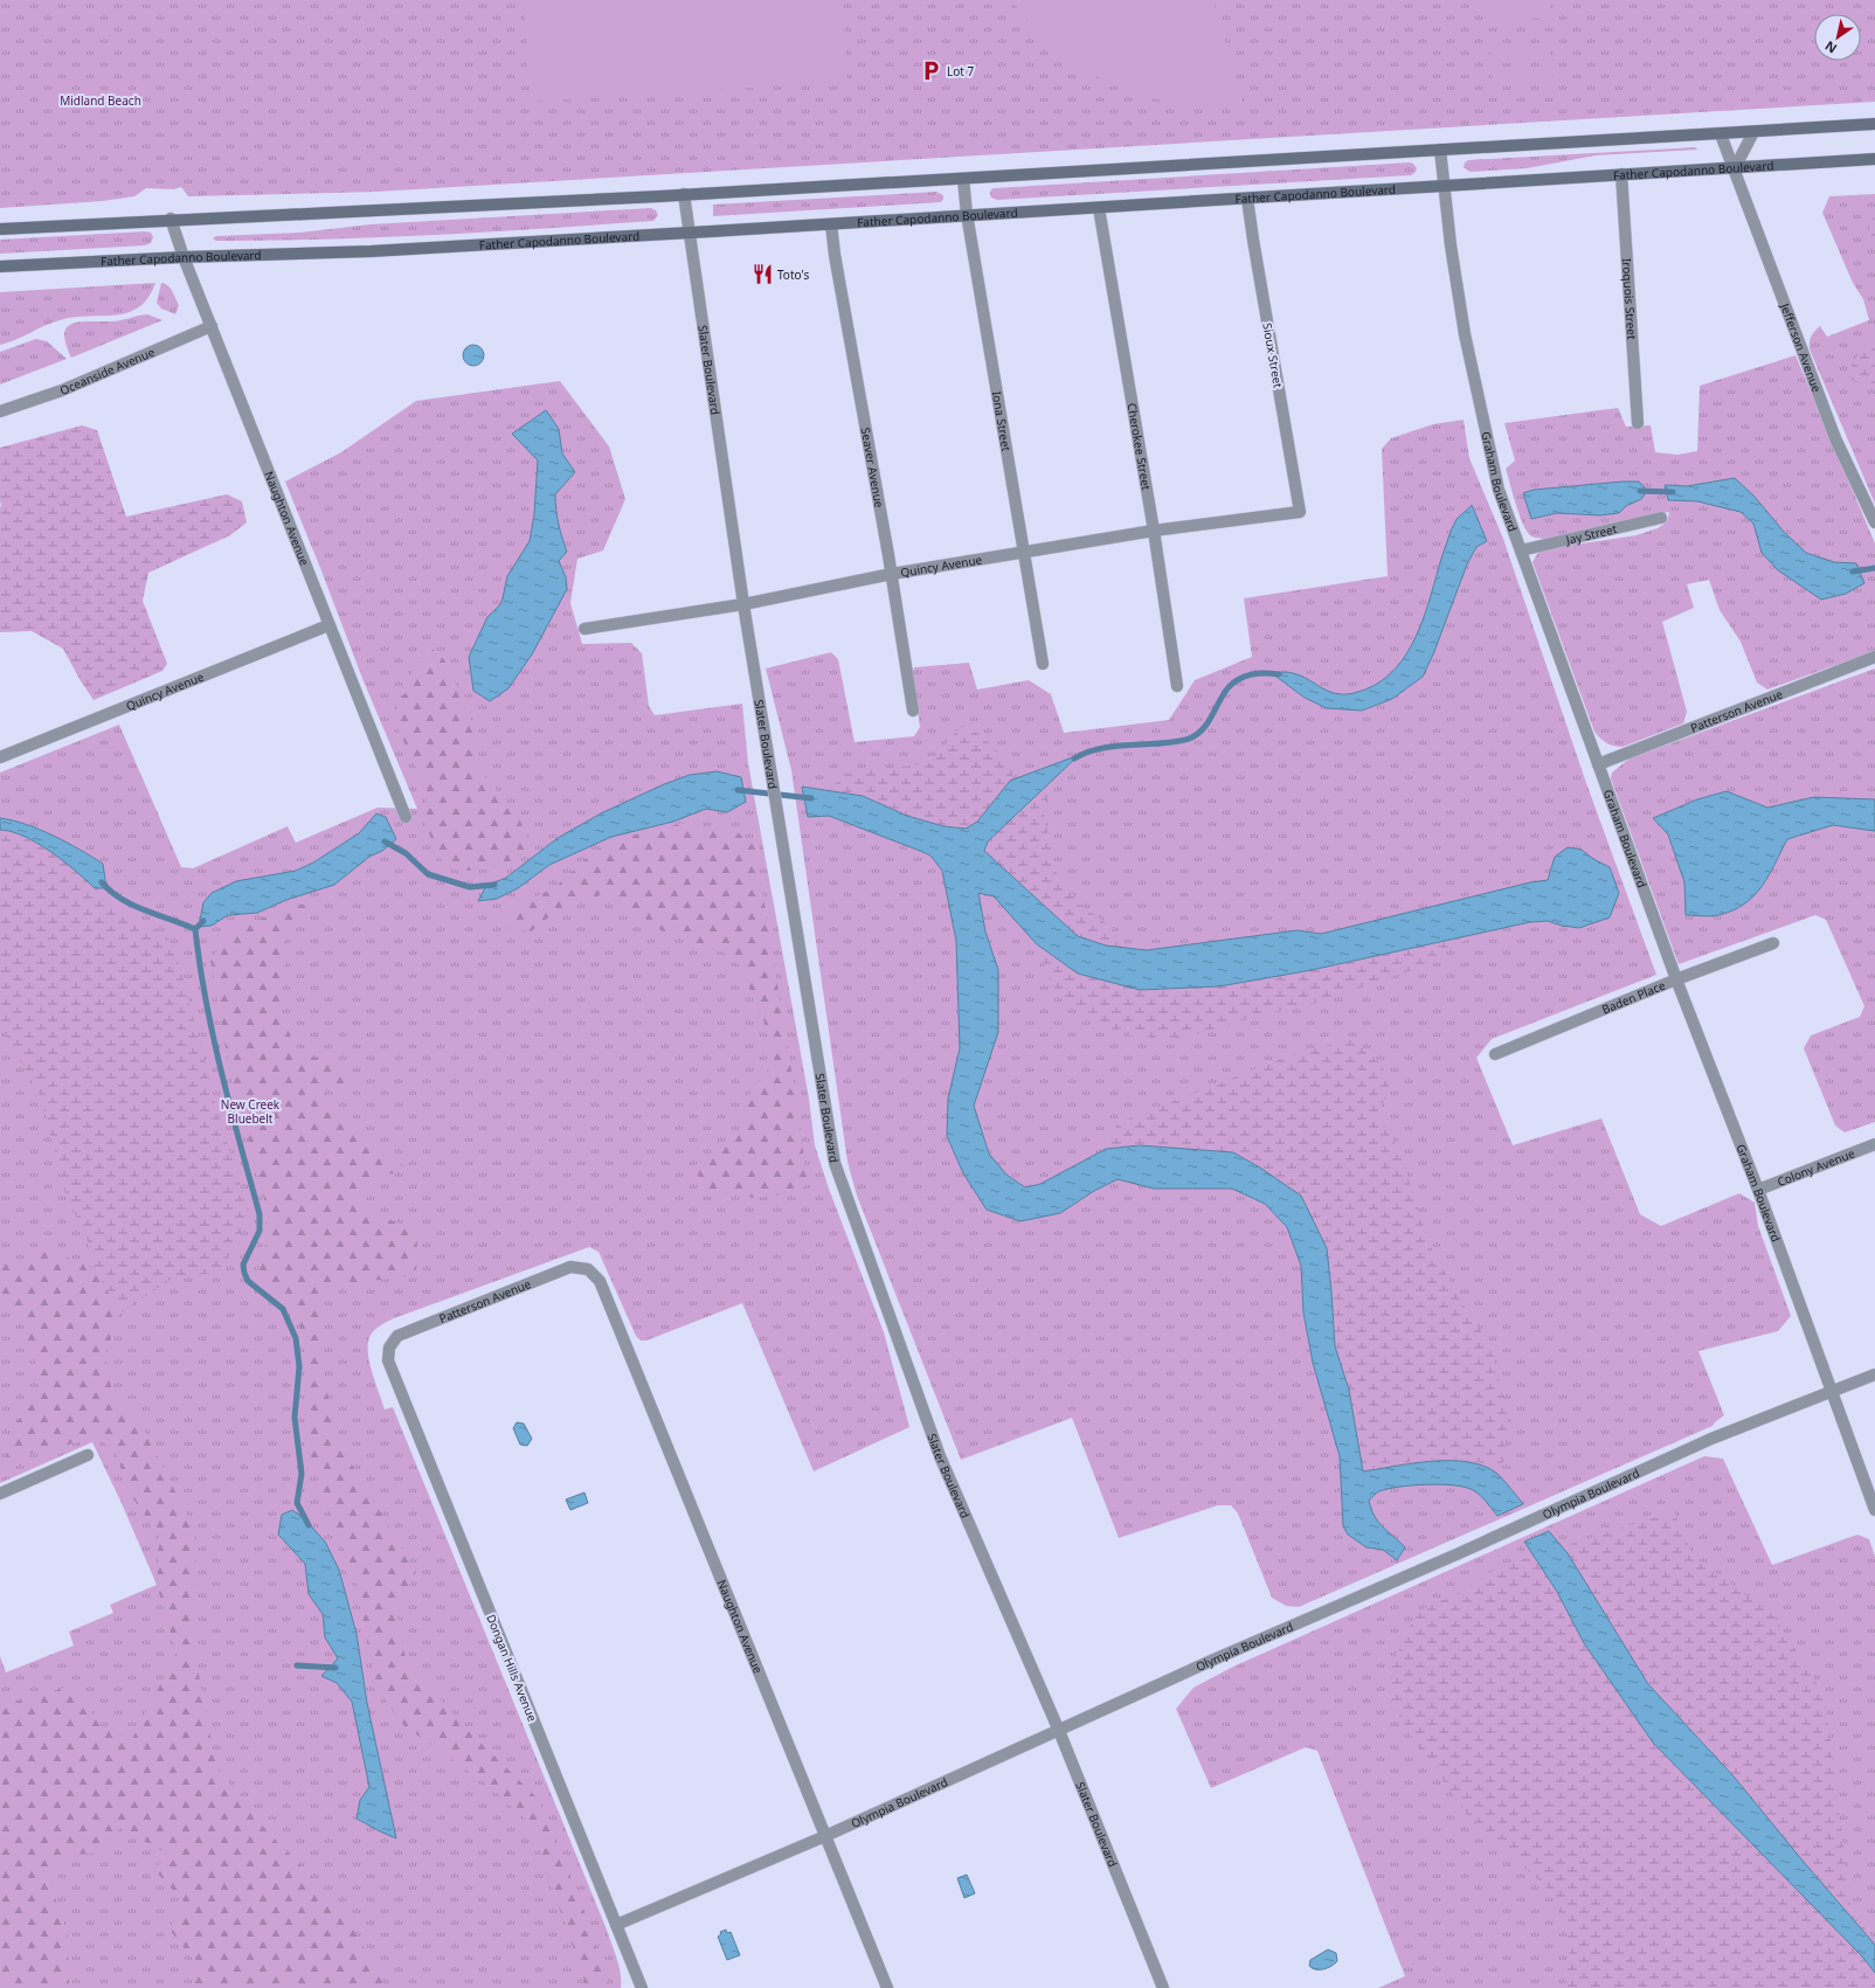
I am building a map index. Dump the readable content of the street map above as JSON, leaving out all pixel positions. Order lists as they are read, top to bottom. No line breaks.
{"streets":{"main road":["Father Capodanno Boulevard"],"street":["Iroquois Street","Jefferson Avenue","Sioux Street","Slater Boulevard","Oceanside Avenue","Iona Street","Cherokee Street","Seaver Avenue","Graham Boulevard","Naughton Avenue","Jay Street","Quincy Avenue","Patterson Avenue","Baden Place","Colony Avenue","Olympia Boulevard","Dongan Hills Avenue"]},"crossings":[["Father Capodanno Boulevard","Iroquois Street"],["Father Capodanno Boulevard","Jefferson Avenue"],["Father Capodanno Boulevard","Sioux Street"],["Father Capodanno Boulevard","Slater Boulevard"],["Father Capodanno Boulevard","Iona Street"],["Father Capodanno Boulevard","Cherokee Street"],["Father Capodanno Boulevard","Seaver Avenue"],["Father Capodanno Boulevard","Graham Boulevard"],["Father Capodanno Boulevard","Naughton Avenue"],["Sioux Street","Quincy Avenue"],["Slater Boulevard","Quincy Avenue"],["Slater Boulevard","Olympia Boulevard"],["Oceanside Avenue","Naughton Avenue"],["Iona Street","Quincy Avenue"],["Cherokee Street","Quincy Avenue"],["Seaver Avenue","Quincy Avenue"],["Graham Boulevard","Jay Street"],["Graham Boulevard","Patterson Avenue"],["Graham Boulevard","Baden Place"],["Graham Boulevard","Colony Avenue"],["Graham Boulevard","Olympia Boulevard"],["Naughton Avenue","Quincy Avenue"],["Naughton Avenue","Patterson Avenue"],["Naughton Avenue","Olympia Boulevard"],["Patterson Avenue","Dongan Hills Avenue"],["Olympia Boulevard","Dongan Hills Avenue"]],"parks":["Midland Beach","New Creek Bluebelt"],"places":{"parking":["Lot 7"],"restaurant":["Toto's"]},"north":"bottom left"}
